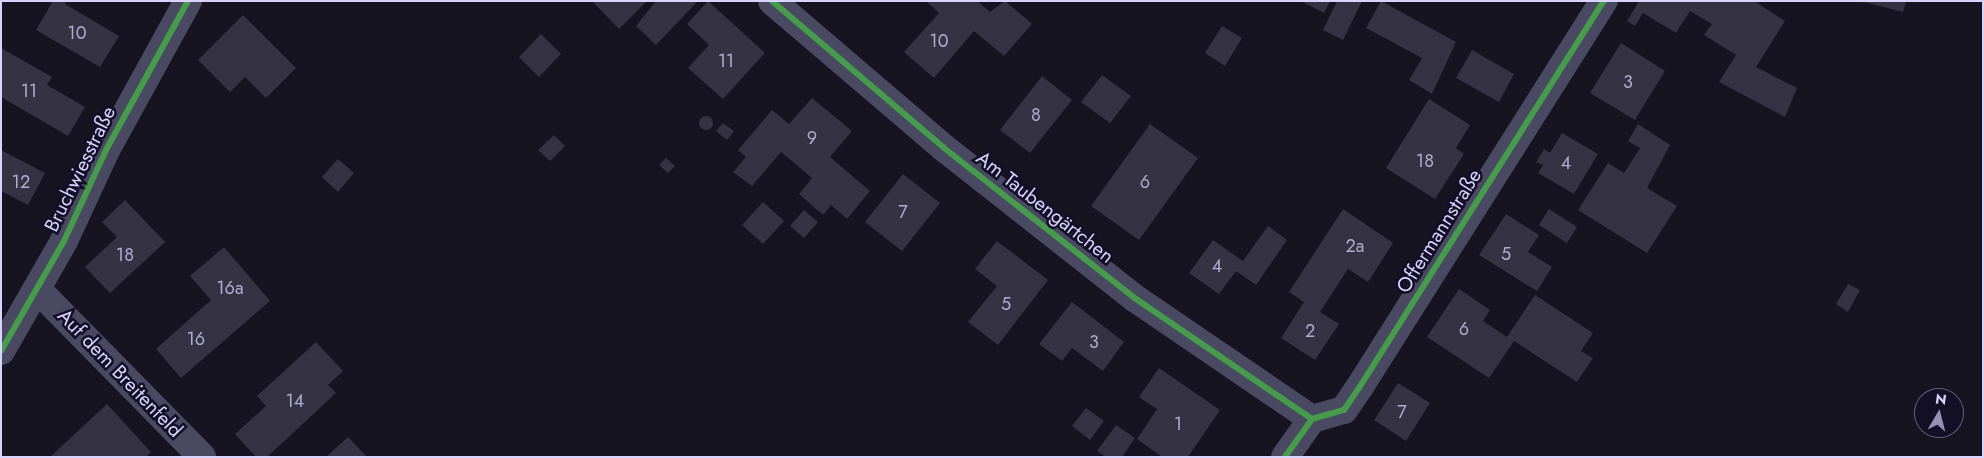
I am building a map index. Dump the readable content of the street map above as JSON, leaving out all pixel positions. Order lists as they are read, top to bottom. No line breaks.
{"streets":{"street":["Bruchwiesstraße","Am Taubengärtchen","Offermannstraße","Auf dem Breitenfeld"]},"crossings":[["Bruchwiesstraße","Auf dem Breitenfeld"],["Am Taubengärtchen","Offermannstraße"]],"house_numbers":["10","10","11","3","11","8","9","18","4","12","6","7","2a","5","18","4","16a","5","6","2","16","3","14","7","1"],"north":"top"}
